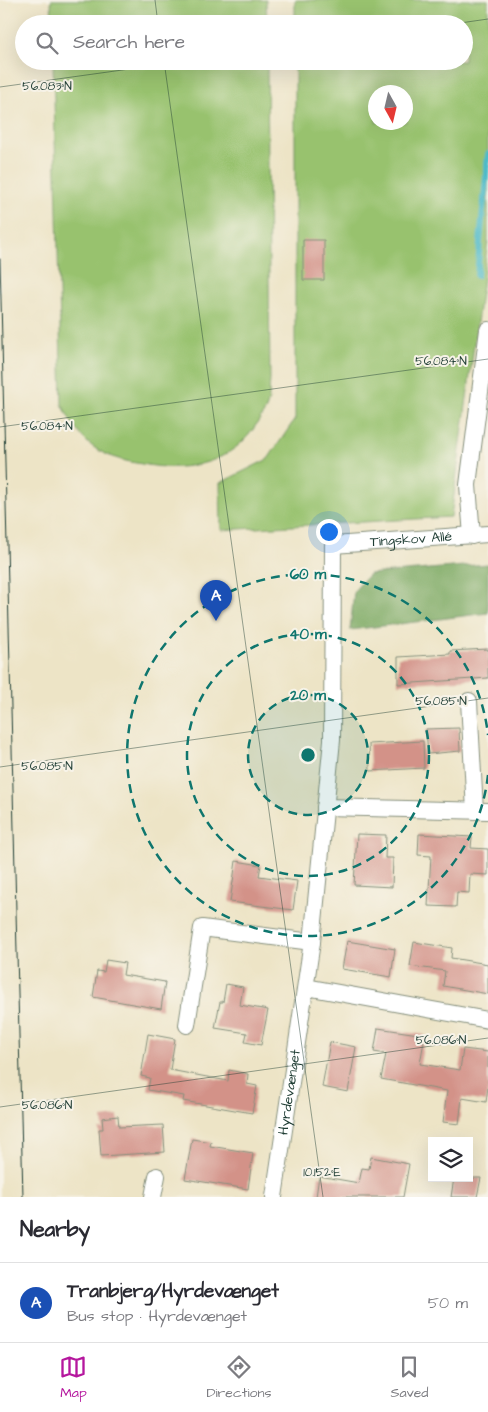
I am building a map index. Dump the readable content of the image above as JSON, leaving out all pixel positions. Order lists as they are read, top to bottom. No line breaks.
{"streets":{"street":["Tingskov Allé","Hyrdevænget"]},"crossings":[["Tingskov Allé","Hyrdevænget"]],"north":"bottom","page":{"search":"Search here","pins":"A","heading":"Nearby","list":[{"mark":"A","name":"Tranbjerg/Hyrdevænget","note":"Bus stop · Hyrdevænget","value":"50 m"}],"nav":["Map","Directions","Saved"]},"coordinates":["56.083°N","56.084°N","56.085°N","56.086°N","10.152°E"],"rings":["60 m","40 m","20 m"]}
